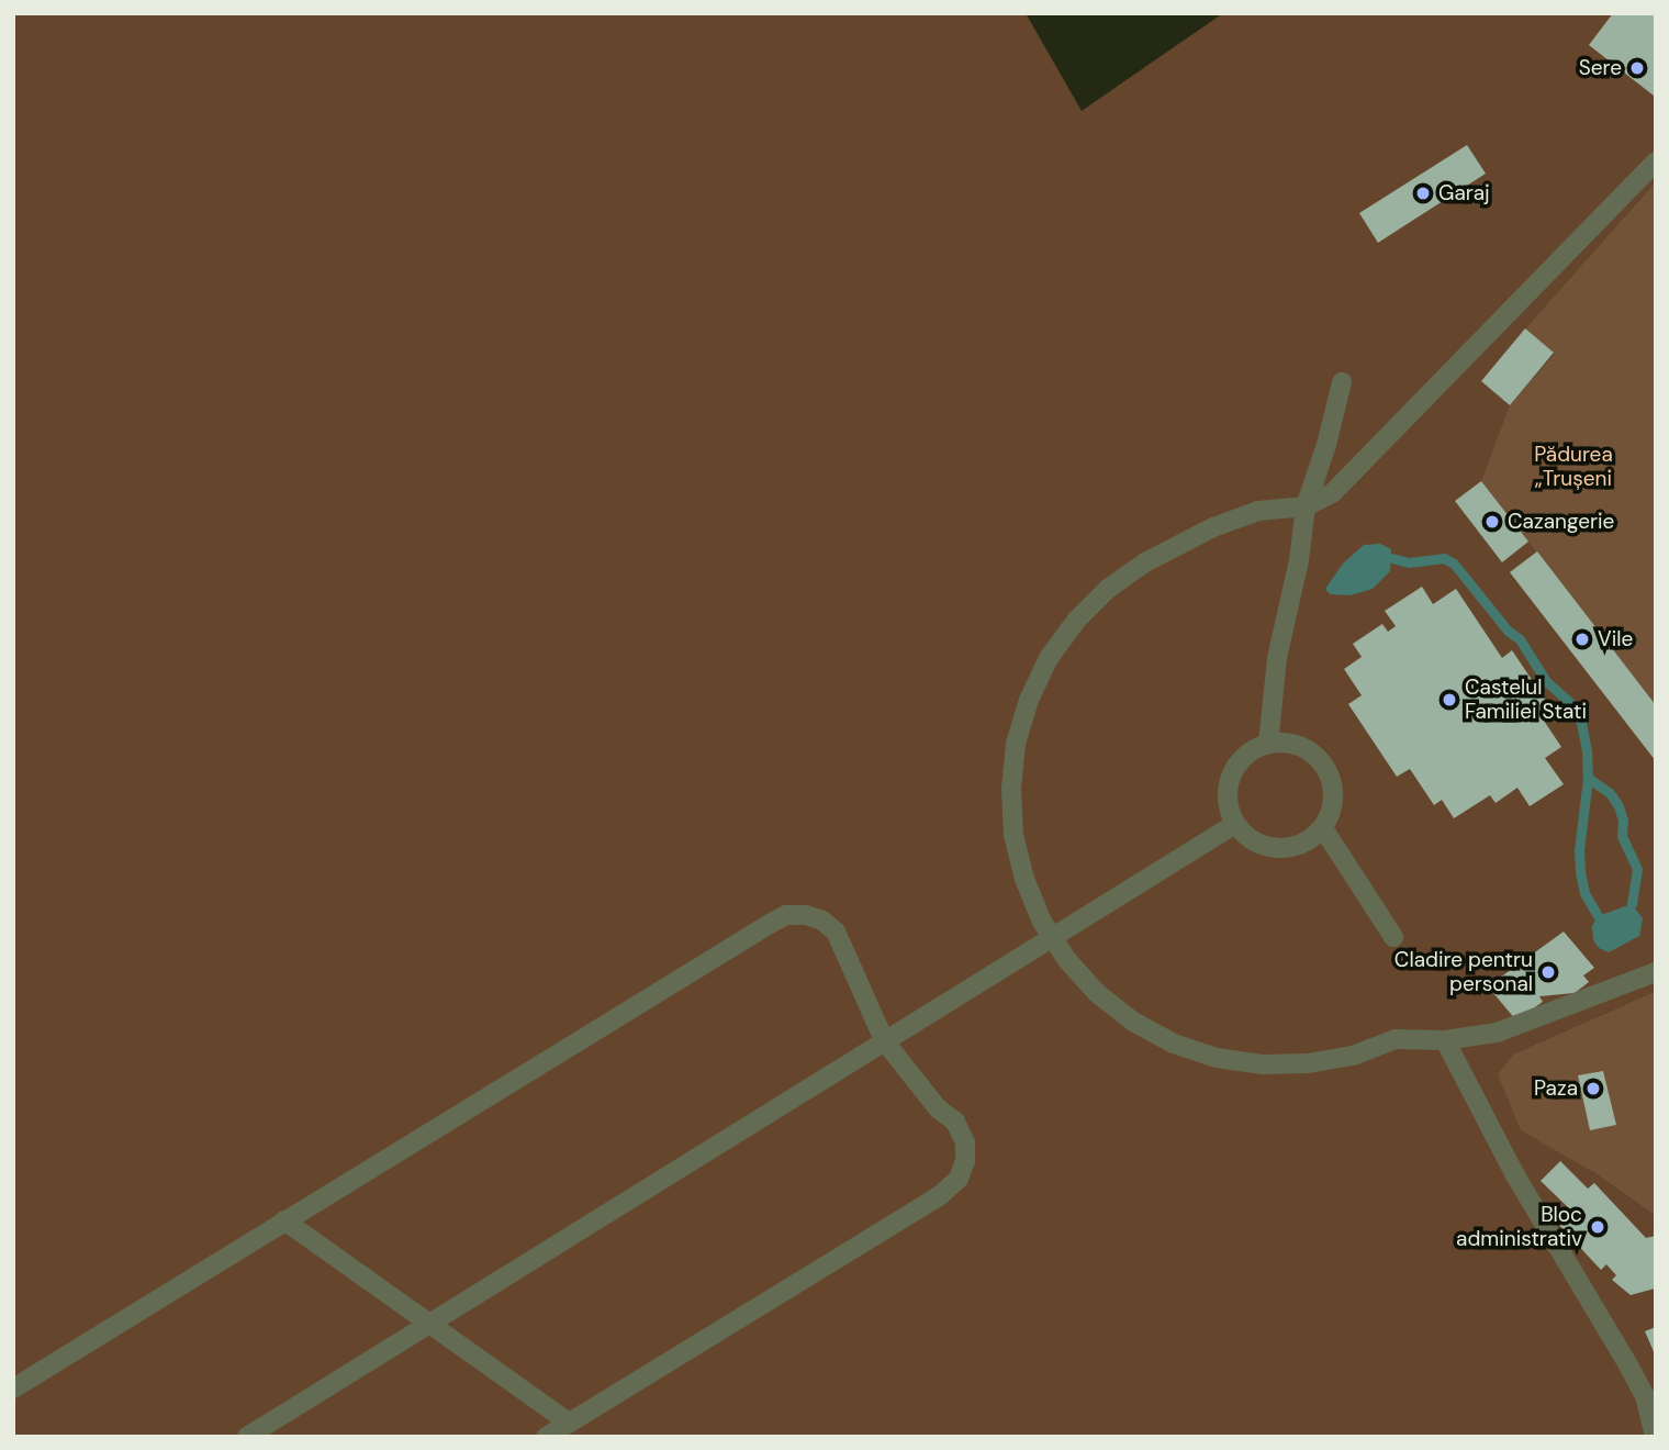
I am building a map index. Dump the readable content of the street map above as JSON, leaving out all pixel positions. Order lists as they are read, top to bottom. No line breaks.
{"parks":["Pădurea „Trușeni"],"places":["Sere","Garaj","Cazangerie","Vile","Castelul Familiei Stati","Cladire pentru personal","Paza","Bloc administrativ"]}
